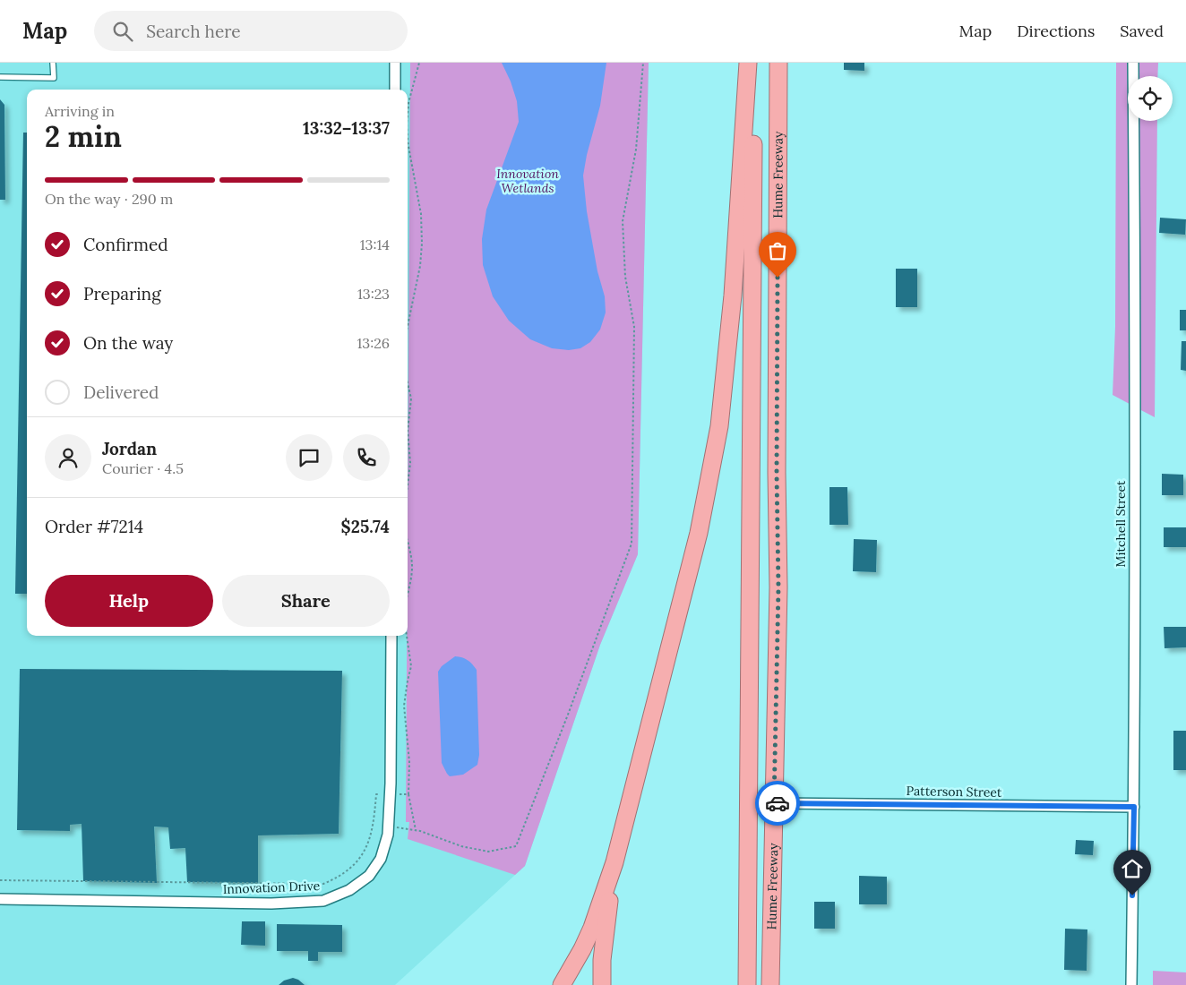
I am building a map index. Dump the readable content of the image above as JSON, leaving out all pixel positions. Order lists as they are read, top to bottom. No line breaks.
{"streets":{"highway":["Hume Freeway"],"street":["Mitchell Street","Patterson Street","Innovation Drive"]},"crossings":[["Hume Freeway","Patterson Street"],["Mitchell Street","Patterson Street"]],"parks":["Innovation Wetlands"],"page":{"header":"Map","search":"Search here","nav":["Map","Directions","Saved"],"heading":["2 min","Arriving in","13:32–13:37"],"panel":["Jordan","Courier · 4.5","Order #7214","$25.74"],"bar":"On the way · 290 m","list":[["Confirmed","13:14"],["Preparing","13:23"],["On the way","13:26"],"Delivered"],"buttons":["Help","Share"]}}
